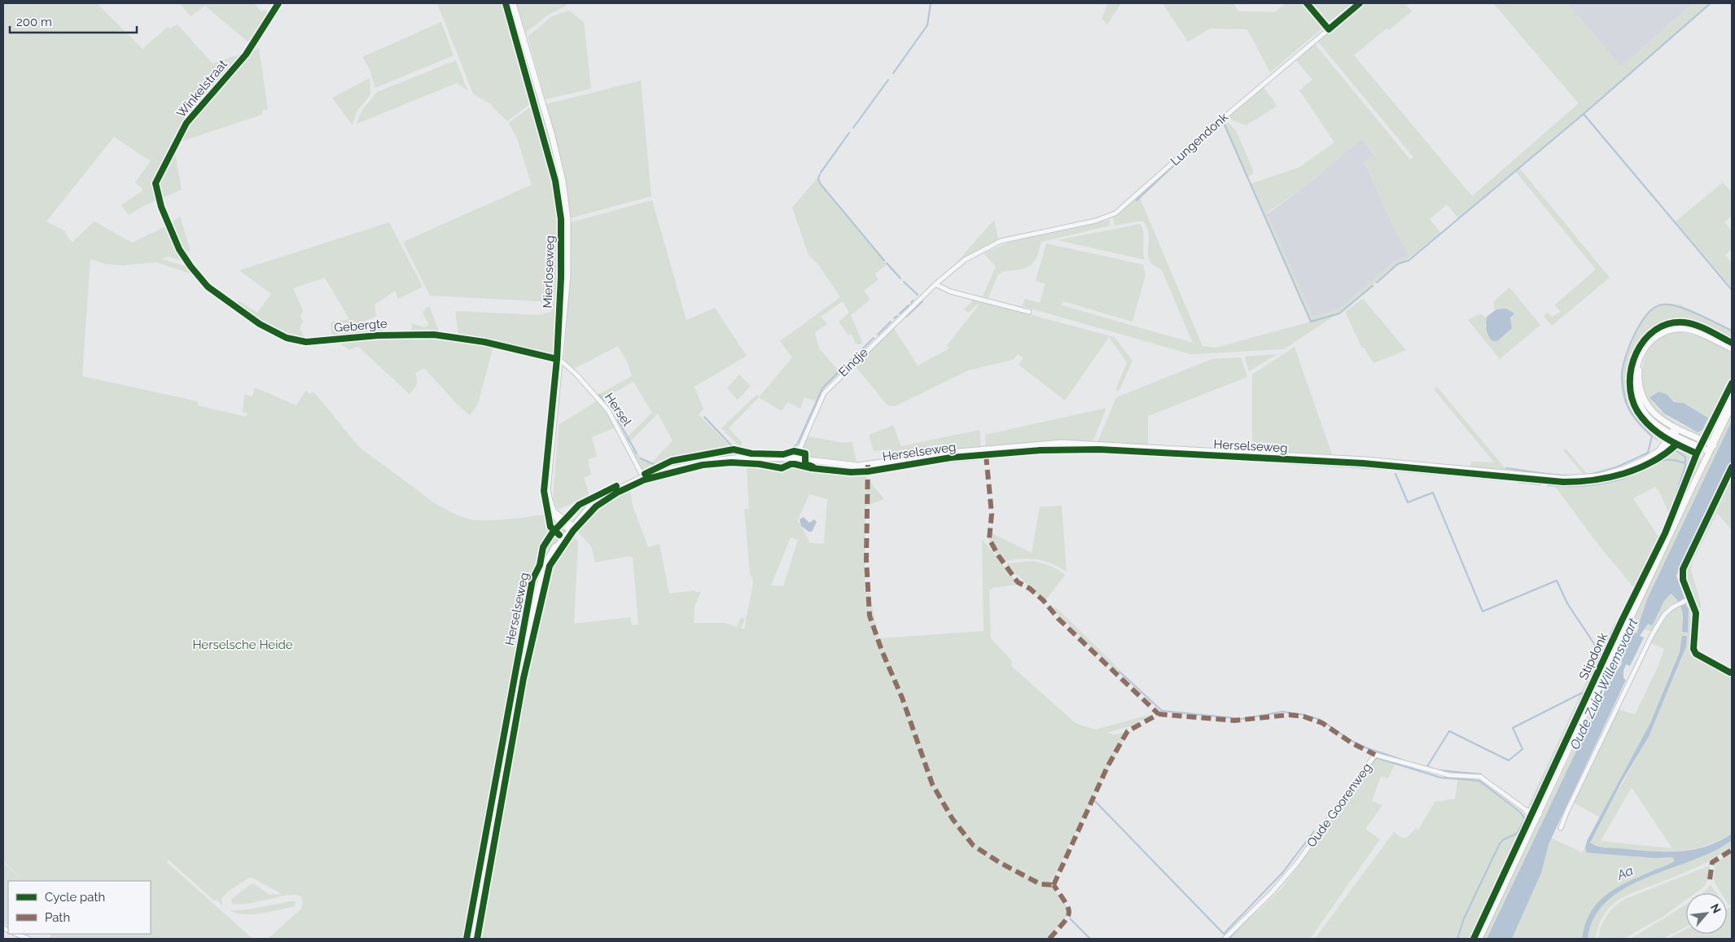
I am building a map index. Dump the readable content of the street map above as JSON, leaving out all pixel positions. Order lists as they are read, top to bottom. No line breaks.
{"streets":{"street":["Winkelstraat","Lungendonk","Mierloseweg","Gebergte","Eindje","Hersel","Herselseweg","Stipdonk","Oude Goorenweg"]},"crossings":[["Winkelstraat","Gebergte"],["Lungendonk","Eindje"],["Mierloseweg","Gebergte"],["Mierloseweg","Hersel"],["Mierloseweg","Herselseweg"],["Gebergte","Hersel"],["Eindje","Herselseweg"],["Hersel","Herselseweg"],["Stipdonk","Oude Goorenweg"]],"water":["Oude Zuid-Willemsvaart","Aa"],"parks":["Herselsche Heide"],"legend":["Cycle path","Path"],"scale_bar":"200 m","north":"top right"}
